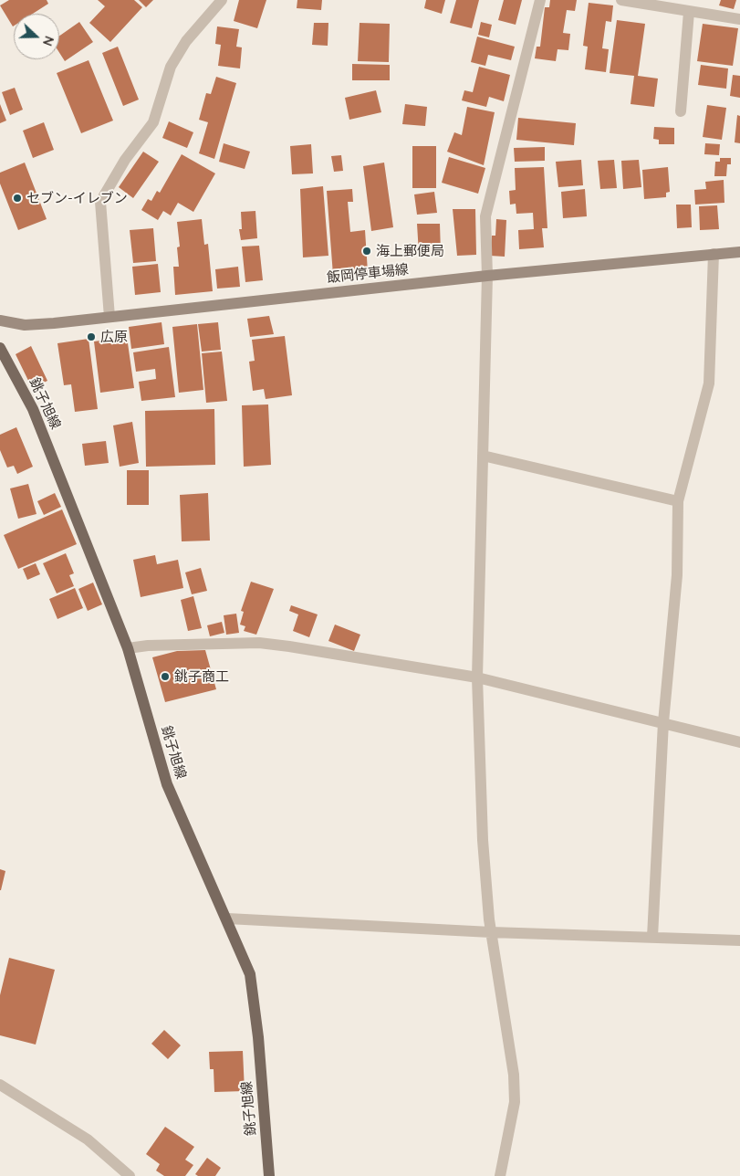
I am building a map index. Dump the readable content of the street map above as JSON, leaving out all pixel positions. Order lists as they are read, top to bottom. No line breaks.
{"streets":{"main road":["飯岡停車場線","銚子旭線"]},"places":["セブン-イレブン","海上郵便局","広原","銚子商工"],"north":"right"}
